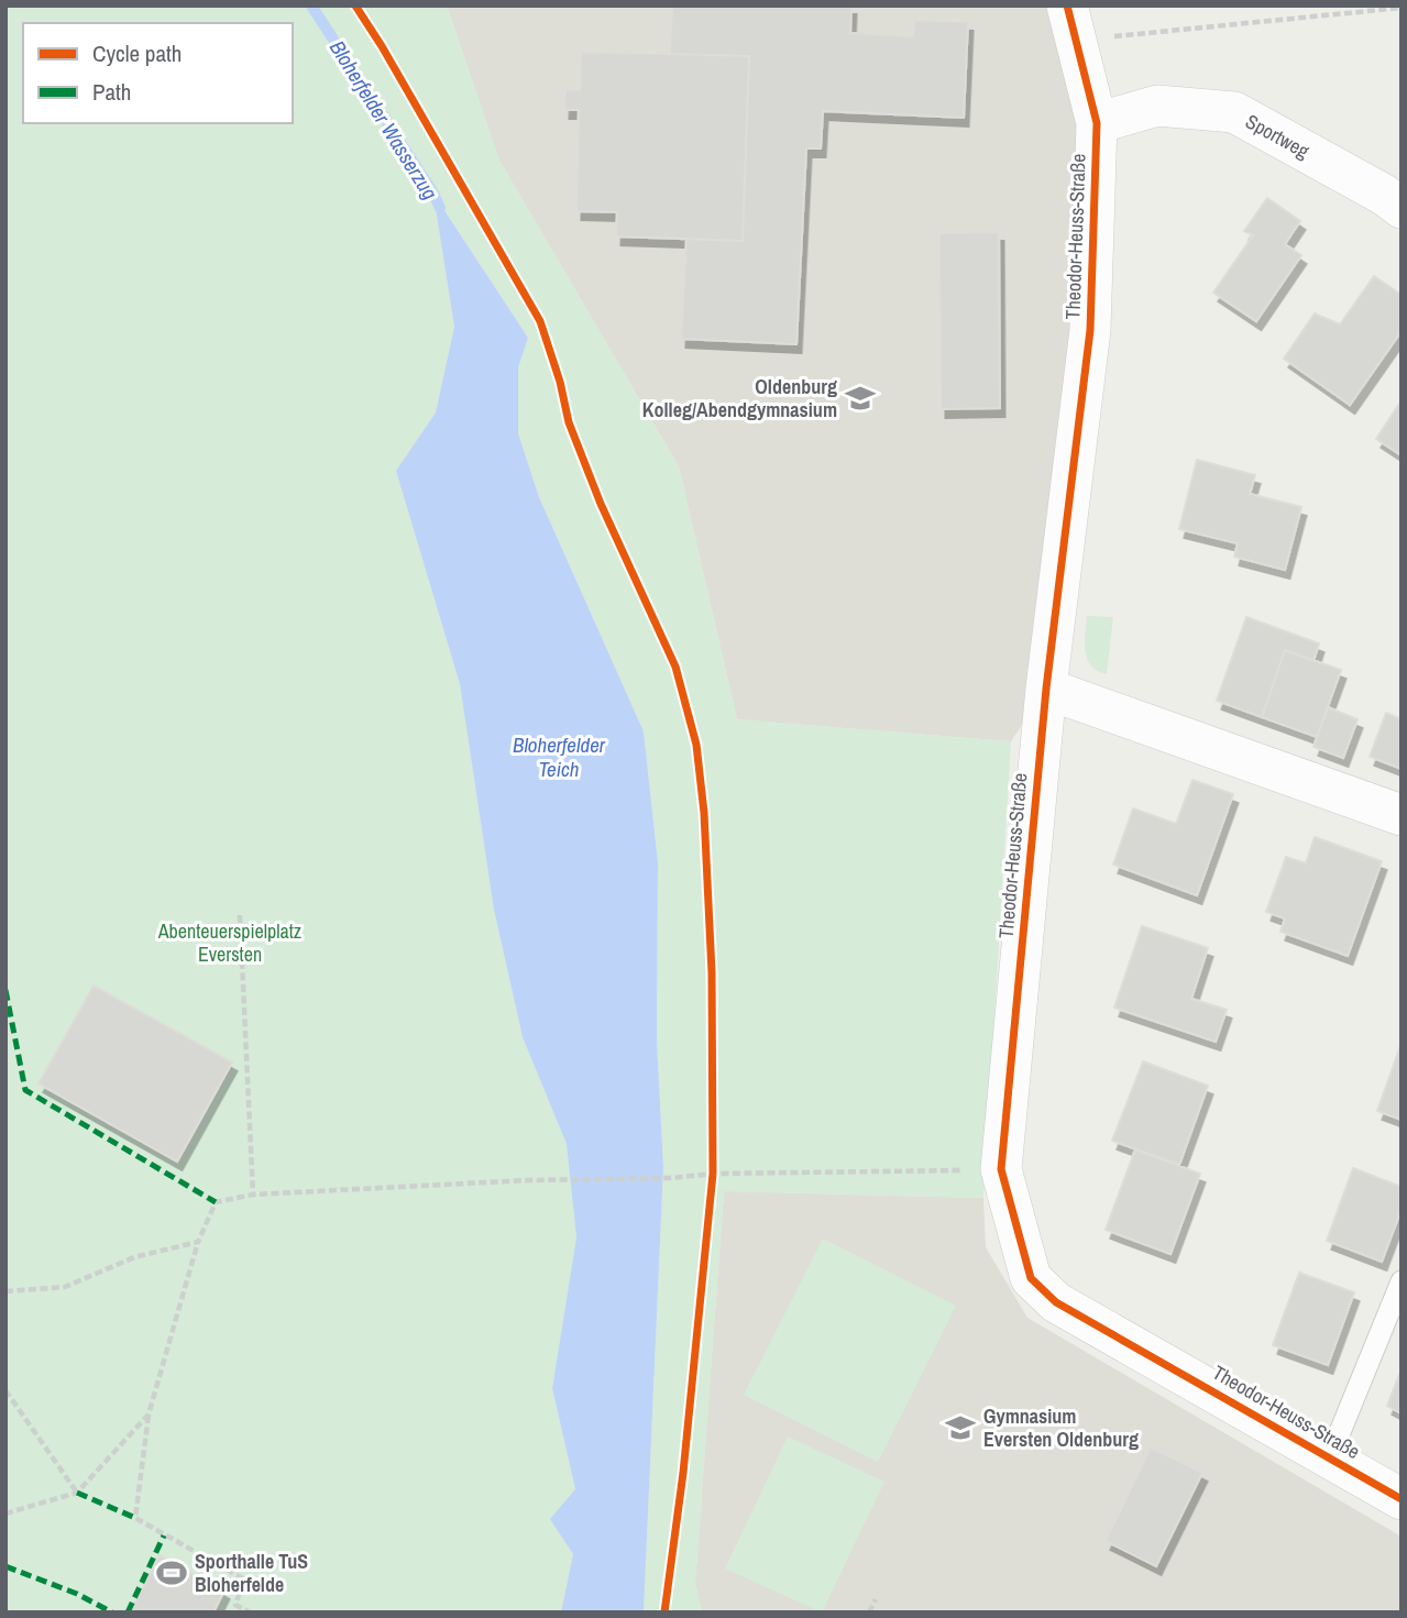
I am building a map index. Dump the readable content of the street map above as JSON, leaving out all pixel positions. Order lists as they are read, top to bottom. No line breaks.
{"streets":{"street":["Sportweg","Theodor-Heuss-Straße"]},"crossings":[["Sportweg","Theodor-Heuss-Straße"]],"water":["Bloherfelder Wasserzug","Bloherfelder Teich"],"parks":["Abenteuerspielplatz Eversten"],"places":{"school or university":["Oldenburg Kolleg/Abendgymnasium","Gymnasium Eversten Oldenburg"],"sports":["Sporthalle TuS Bloherfelde"]},"legend":["Cycle path","Path"]}
